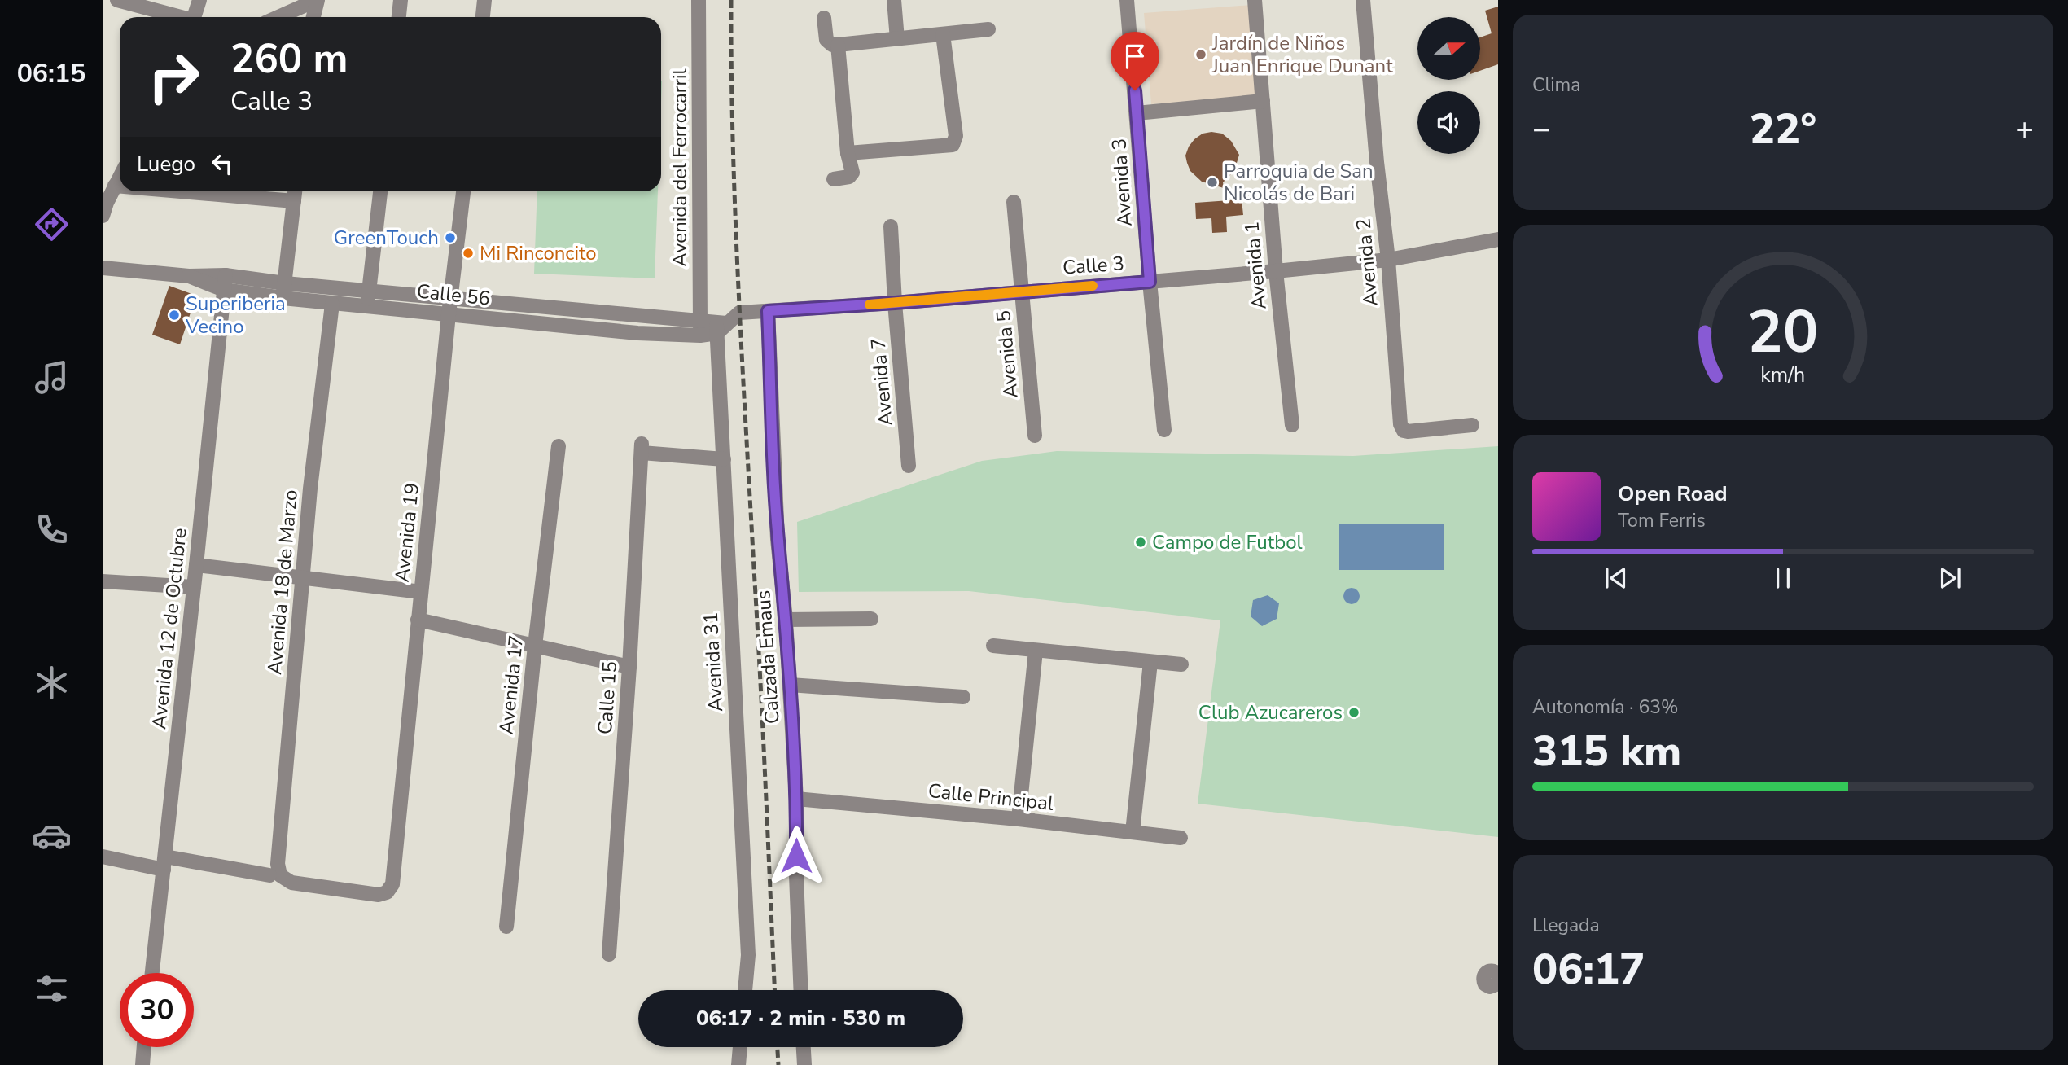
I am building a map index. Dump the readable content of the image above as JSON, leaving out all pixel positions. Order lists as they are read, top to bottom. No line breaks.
{"streets":{"street":["Avenida del Ferrocarril","Avenida 3","Avenida 2","Calle 3","Avenida 1","Calle 56","Avenida 5","Avenida 7","Avenida 19","Avenida 18 de Marzo","Avenida 12 de Octubre","Calzada Emaus","Avenida 31","Avenida 17","Calle 15","Calle Principal"]},"crossings":[["Avenida del Ferrocarril","Calle 56"],["Avenida 3","Calle 3"],["Avenida 2","Calle 3"],["Calle 3","Avenida 1"],["Calle 3","Calle 56"],["Calle 3","Avenida 5"],["Calle 3","Avenida 7"],["Calle 3","Calzada Emaus"],["Calle 3","Avenida 31"],["Calle 56","Avenida 19"],["Calle 56","Avenida 18 de Marzo"],["Calle 56","Avenida 12 de Octubre"],["Calle 56","Avenida 31"],["Avenida 19","Avenida 18 de Marzo"],["Calzada Emaus","Calle Principal"],["Avenida 31","Calle 15"]],"places":["Jardín de Niños Juan Enrique Dunant","Parroquia de San Nicolás de Bari","GreenTouch","Mi Rinconcito","Superiberia Vecino","Campo de Futbol","Club Azucareros"],"north":"right","page":{"tabs":"06:15","tile":["Clima",["Autonomía · 63%","315 km"],["Llegada","06:17"]],"turn":["260 m","Calle 3"],"heat":["−","22°","+"],"then":"Luego","song":["Open Road","Tom Ferris"],"limit":"30","trip":"06:17 · 2 min · 530 m","gauge":["20","km/h"]}}
